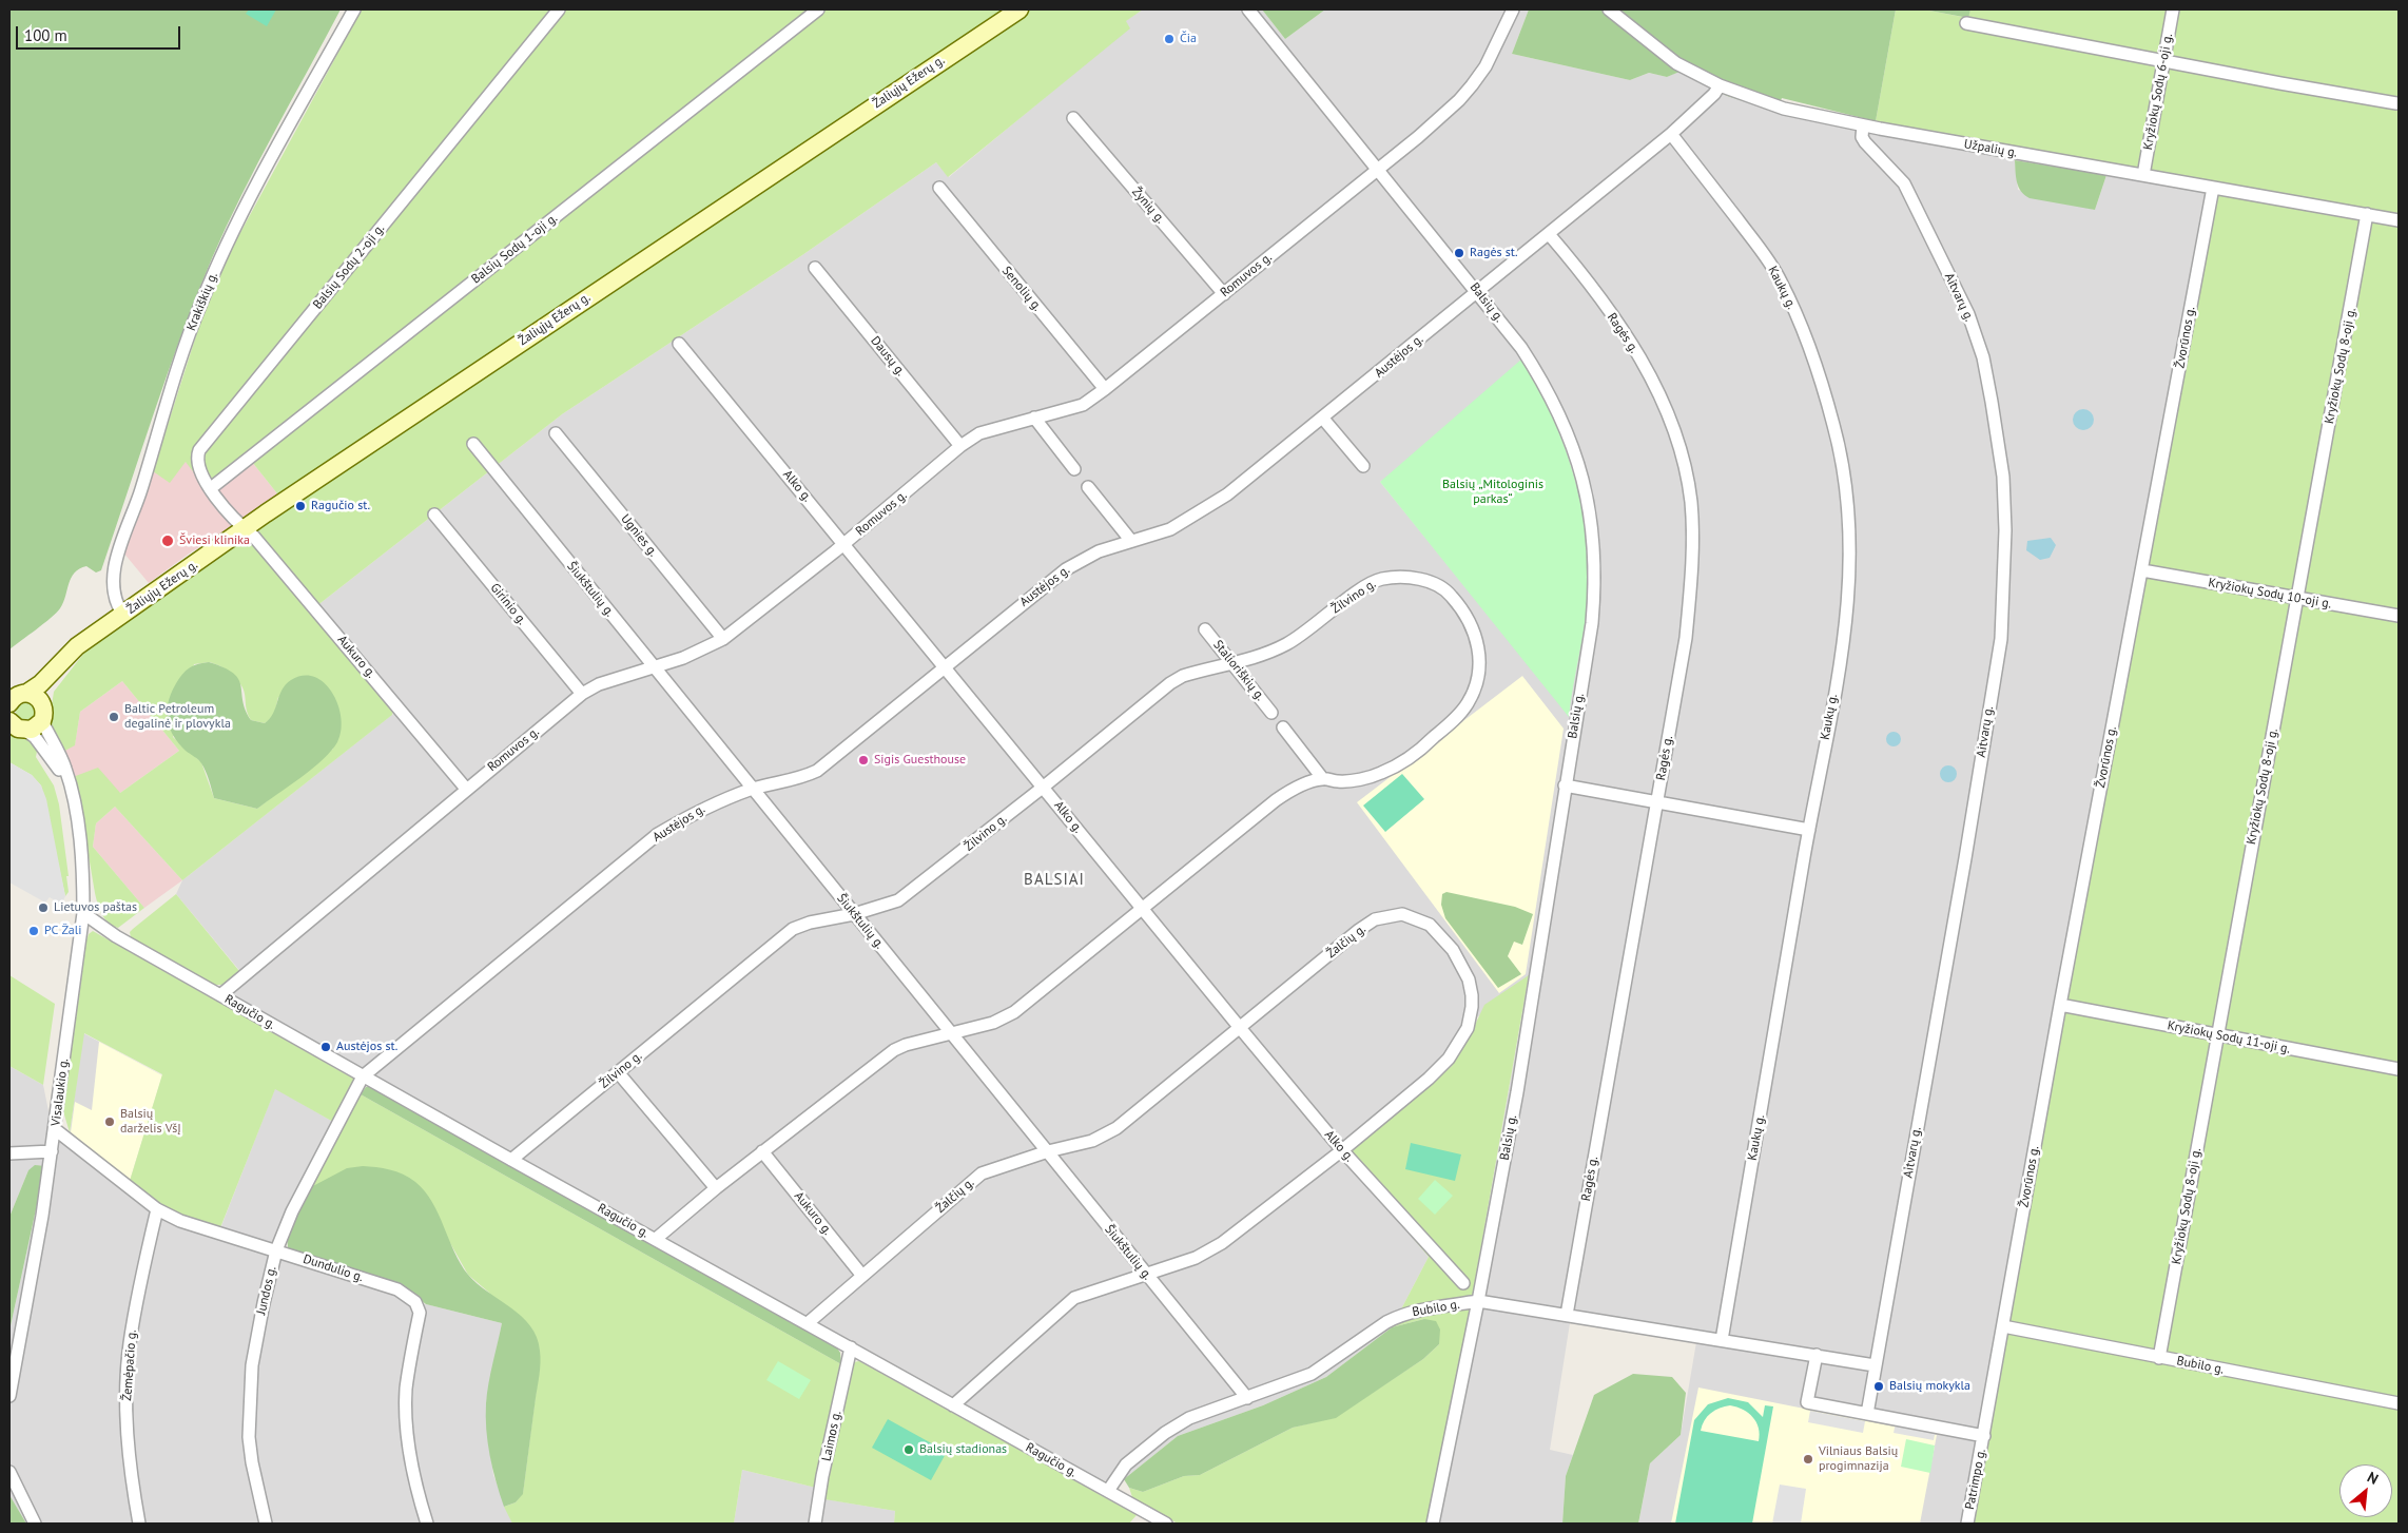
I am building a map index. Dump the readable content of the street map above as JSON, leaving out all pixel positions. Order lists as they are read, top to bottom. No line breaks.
{"streets":{"main road":["Žaliųjų Ežerų g."],"street":["Kryžiokų Sodų 6-oji g.","Užpalių g.","Žynių g.","Balsių Sodų 1-oji g.","Balsių Sodų 2-oji g.","Romuvos g.","Kaukų g.","Senolių g.","Aitvarų g.","Krakiškių g.","Balsių g.","Ragės g.","Žvorūnos g.","Dausų g.","Austėjos g.","Kryžiokų Sodų 8-oji g.","Alko g.","Ugnies g.","Šiukštulių g.","Kryžiokų Sodų 10-oji g.","Žilvino g.","Girinio g.","Aukuro g.","Stalioriškių g.","Žalčių g.","Ragučio g.","Kryžiokų Sodų 11-oji g.","Visalaukio g.","Dundulio g.","Jundos g.","Bubilo g.","Žemėpačio g.","Laimos g.","Patrimpo g."]},"crossings":[["Žaliųjų Ežerų g.","Balsių Sodų 2-oji g."],["Žaliųjų Ežerų g.","Krakiškių g."],["Žaliųjų Ežerų g.","Aukuro g."],["Kryžiokų Sodų 6-oji g.","Užpalių g."],["Užpalių g.","Aitvarų g."],["Užpalių g.","Žvorūnos g."],["Užpalių g.","Austėjos g."],["Užpalių g.","Kryžiokų Sodų 8-oji g."],["Žynių g.","Romuvos g."],["Balsių Sodų 1-oji g.","Balsių Sodų 2-oji g."],["Balsių Sodų 2-oji g.","Aukuro g."],["Romuvos g.","Senolių g."],["Romuvos g.","Balsių g."],["Romuvos g.","Dausų g."],["Romuvos g.","Alko g."],["Romuvos g.","Ugnies g."],["Romuvos g.","Šiukštulių g."],["Romuvos g.","Girinio g."],["Romuvos g.","Aukuro g."],["Romuvos g.","Ragučio g."],["Kaukų g.","Austėjos g."],["Kaukų g.","Bubilo g."],["Aitvarų g.","Bubilo g."],["Balsių g.","Austėjos g."],["Balsių g.","Bubilo g."],["Ragės g.","Austėjos g."],["Ragės g.","Bubilo g."],["Žvorūnos g.","Kryžiokų Sodų 10-oji g."],["Žvorūnos g.","Kryžiokų Sodų 11-oji g."],["Žvorūnos g.","Bubilo g."],["Žvorūnos g.","Patrimpo g."],["Austėjos g.","Alko g."],["Austėjos g.","Šiukštulių g."],["Austėjos g.","Ragučio g."],["Austėjos g.","Jundos g."],["Kryžiokų Sodų 8-oji g.","Kryžiokų Sodų 10-oji g."],["Kryžiokų Sodų 8-oji g.","Kryžiokų Sodų 11-oji g."],["Kryžiokų Sodų 8-oji g.","Bubilo g."],["Alko g.","Žilvino g."],["Alko g.","Žalčių g."],["Šiukštulių g.","Žilvino g."],["Šiukštulių g.","Žalčių g."],["Šiukštulių g.","Bubilo g."],["Žilvino g.","Aukuro g."],["Žilvino g.","Stalioriškių g."],["Žilvino g.","Ragučio g."],["Aukuro g.","Žalčių g."],["Žalčių g.","Ragučio g."],["Ragučio g.","Visalaukio g."],["Ragučio g.","Jundos g."],["Ragučio g.","Bubilo g."],["Ragučio g.","Laimos g."],["Visalaukio g.","Dundulio g."],["Dundulio g.","Jundos g."],["Dundulio g.","Žemėpačio g."]],"districts":["BALSIAI"],"parks":["Balsių „Mitologinis parkas“"],"places":["Čia","Ragės st.","Ragučio st.","Šviesi klinika","Baltic Petroleum degalinė ir plovykla","Sigis Guesthouse","Lietuvos paštas","PC Žali","Austėjos st.","Balsių darželis VšĮ","Balsių mokykla","Balsių stadionas","Vilniaus Balsių progimnazija"],"scale_bar":"100 m","north":"top right"}
